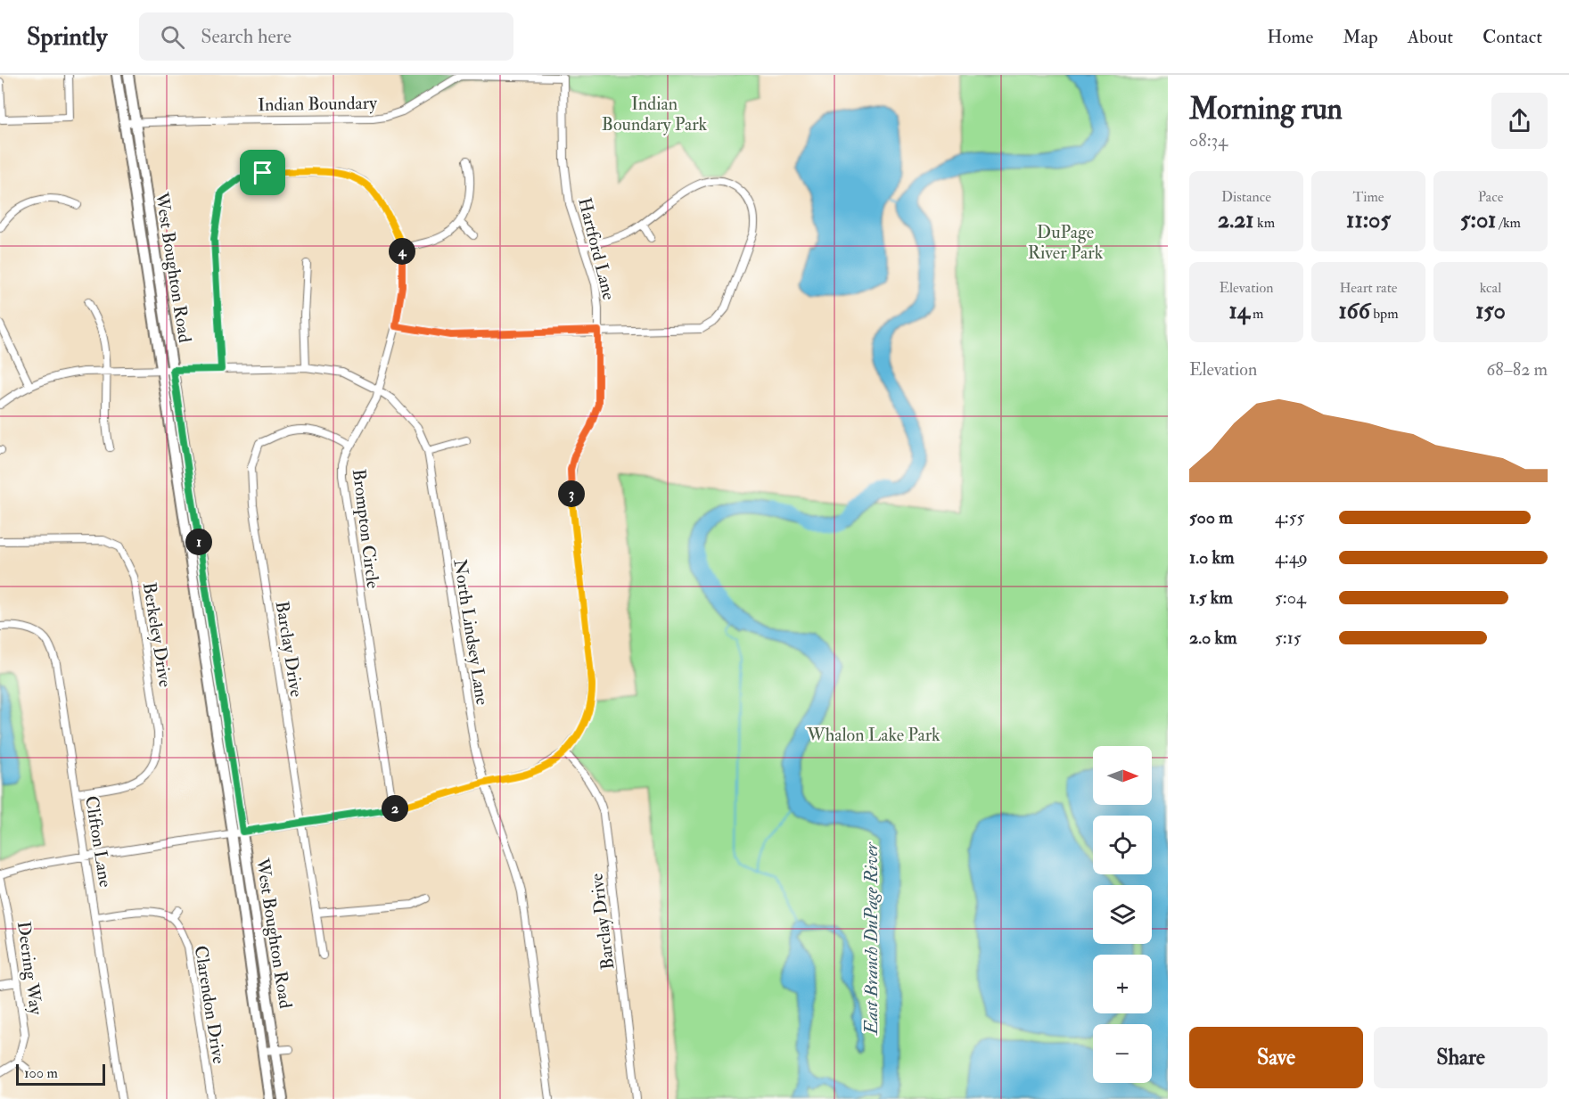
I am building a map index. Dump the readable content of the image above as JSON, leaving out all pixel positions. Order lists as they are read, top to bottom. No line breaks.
{"streets":{"main road":["West Boughton Road"],"street":["Indian Boundary","Hartford Lane","Brompton Circle","North Lindsey Lane","Berkeley Drive","Barclay Drive","Clifton Lane","Deering Way","Clarendon Drive"]},"crossings":[["Indian Boundary","Hartford Lane"],["Indian Boundary","West Boughton Road"],["Hartford Lane","West Boughton Road"],["Hartford Lane","Brompton Circle"],["Hartford Lane","North Lindsey Lane"],["Hartford Lane","Barclay Drive"],["Hartford Lane","Clifton Lane"],["West Boughton Road","North Lindsey Lane"],["Brompton Circle","North Lindsey Lane"],["Brompton Circle","Barclay Drive"],["Berkeley Drive","Clifton Lane"]],"water":["East Branch DuPage River"],"parks":["Indian Boundary Park","DuPage River Park","Whalon Lake Park"],"scale_bar":"100 m","north":"right","page":{"header":"Sprintly","search":"Search here","nav":["Home","Map","About","Contact"],"heading":["Morning run","08:34"],"stats":[["Distance","2.21 km"],["Time","11:05"],["Pace","5:01 /km"],["Elevation","14 m"],["Heart rate","166 bpm"],["kcal","150"]],"pins":["4","3","1","2"],"chart":["Elevation","68–82 m"],"list":[{"name":"500 m","note":"4:55"},{"name":"1.0 km","note":"4:49"},{"name":"1.5 km","note":"5:04"},{"name":"2.0 km","note":"5:15"}],"map_buttons":["+","−"],"buttons":["Save","Share"],"scale":"100 m"}}
